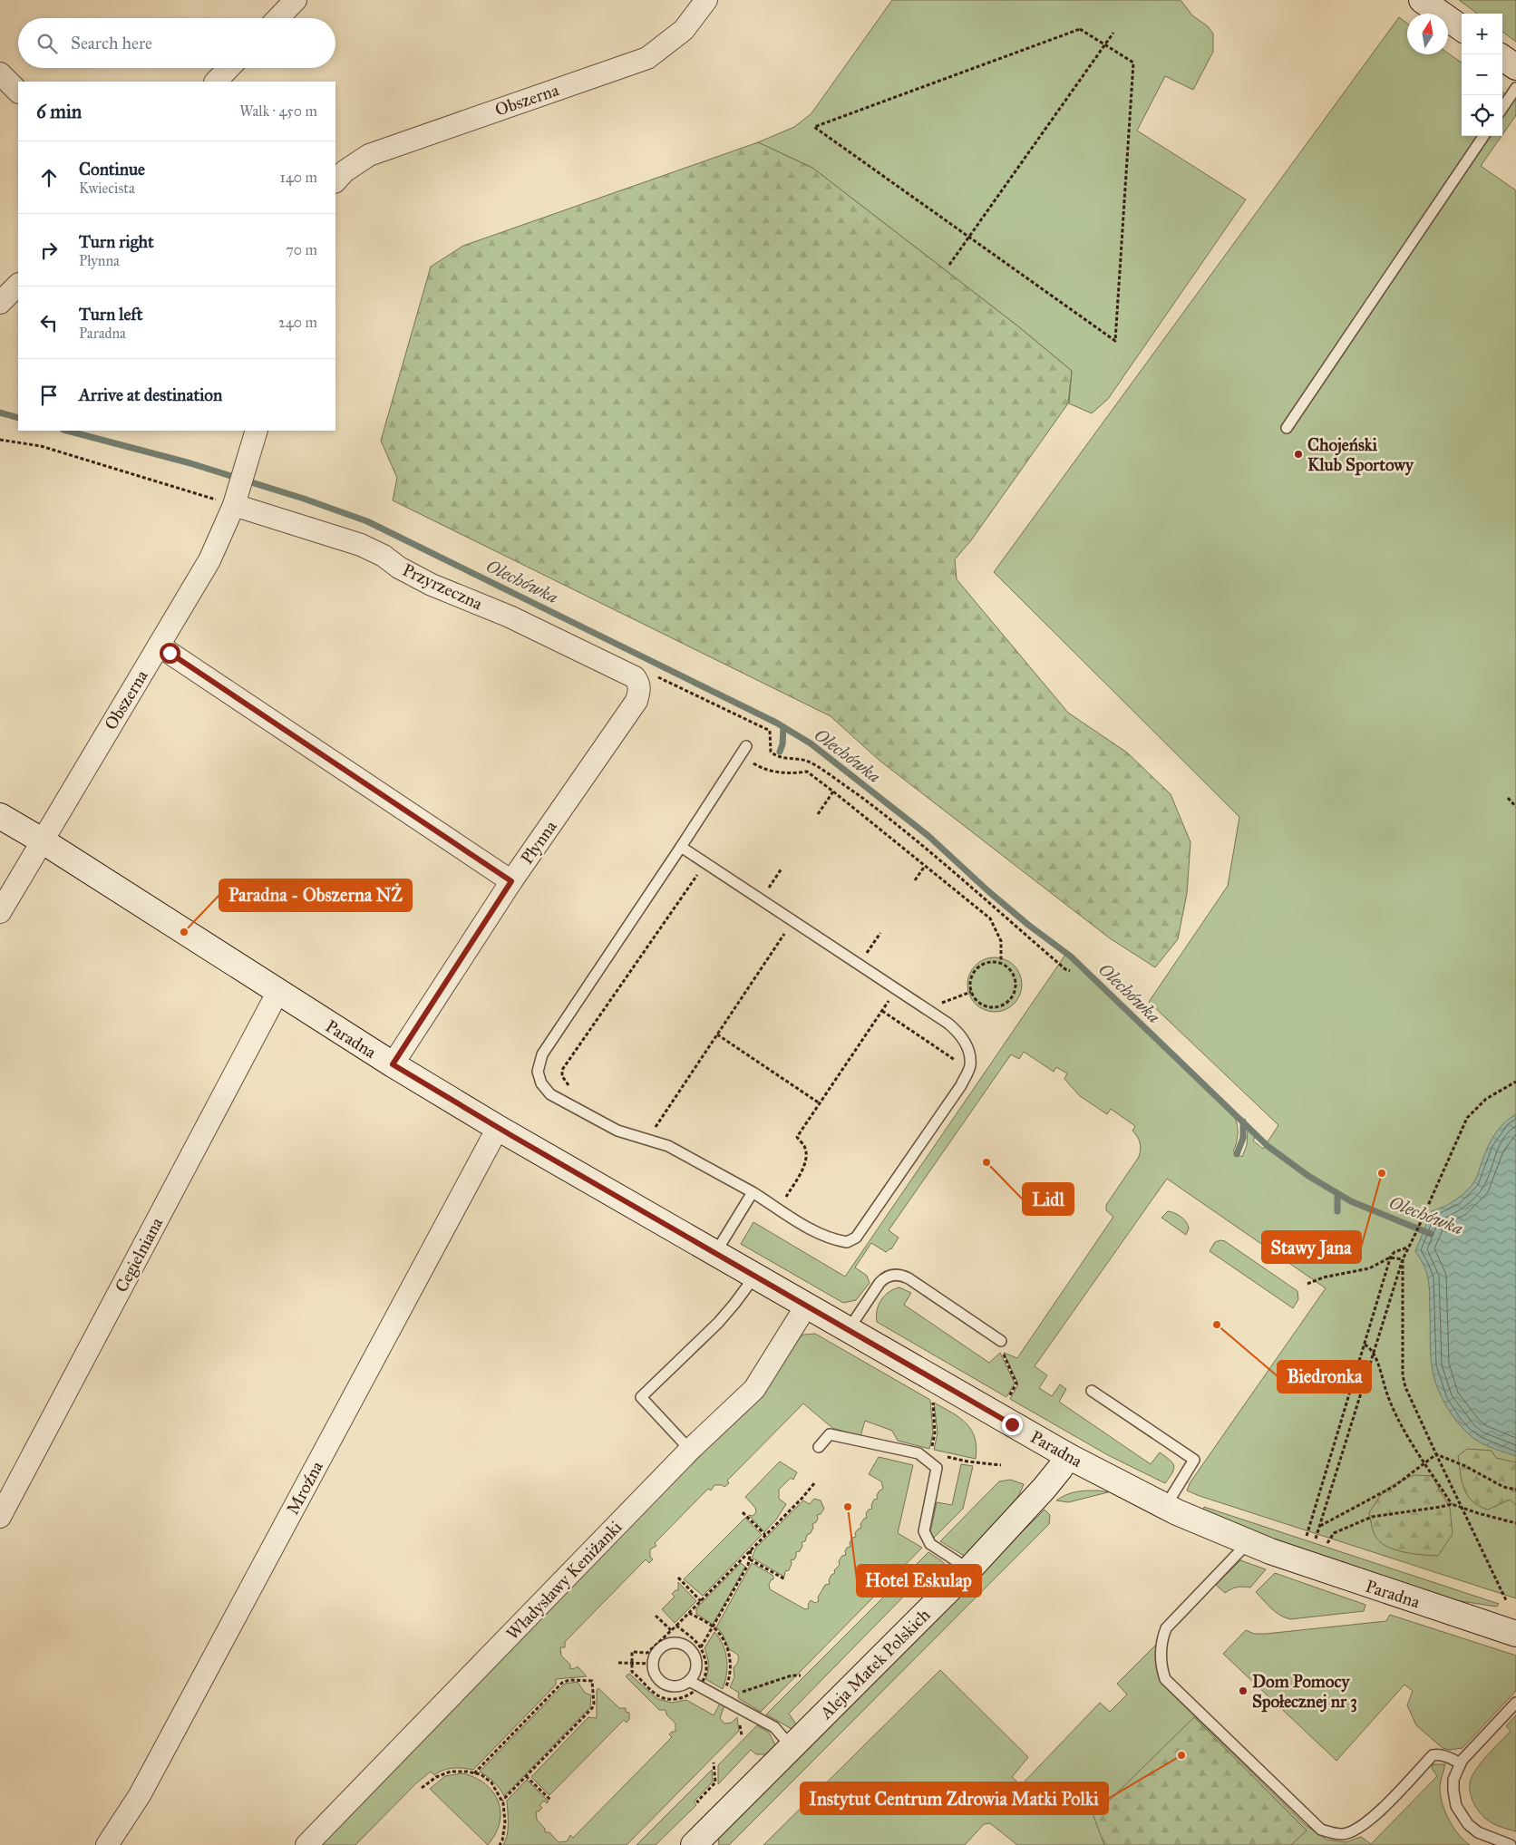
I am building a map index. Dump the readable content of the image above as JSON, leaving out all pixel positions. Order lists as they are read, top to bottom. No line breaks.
{"streets":{"street":["Obszerna","Przyrzeczna","Płynna","Paradna","Cegielniana","Mroźna","Władysławy Keniżanki","Aleja Matek Polskich"]},"crossings":[["Obszerna","Przyrzeczna"],["Obszerna","Paradna"],["Przyrzeczna","Płynna"],["Płynna","Paradna"],["Paradna","Cegielniana"],["Paradna","Mroźna"],["Paradna","Władysławy Keniżanki"],["Paradna","Aleja Matek Polskich"]],"water":["Olechówka"],"places":["Chojeński Klub Sportowy","Paradna - Obszerna NŻ","Lidl","Stawy Jana","Biedronka","Hotel Eskulap","Dom Pomocy Społecznej nr 3","Instytut Centrum Zdrowia Matki Polki"],"north":"top","page":{"map_buttons":["+","−"],"search":"Search here","heading":["6 min","Walk · 450 m"],"list":[["Continue","Kwiecista","140 m"],["Turn right","Płynna","70 m"],["Turn left","Paradna","240 m"],"Arrive at destination"]}}
